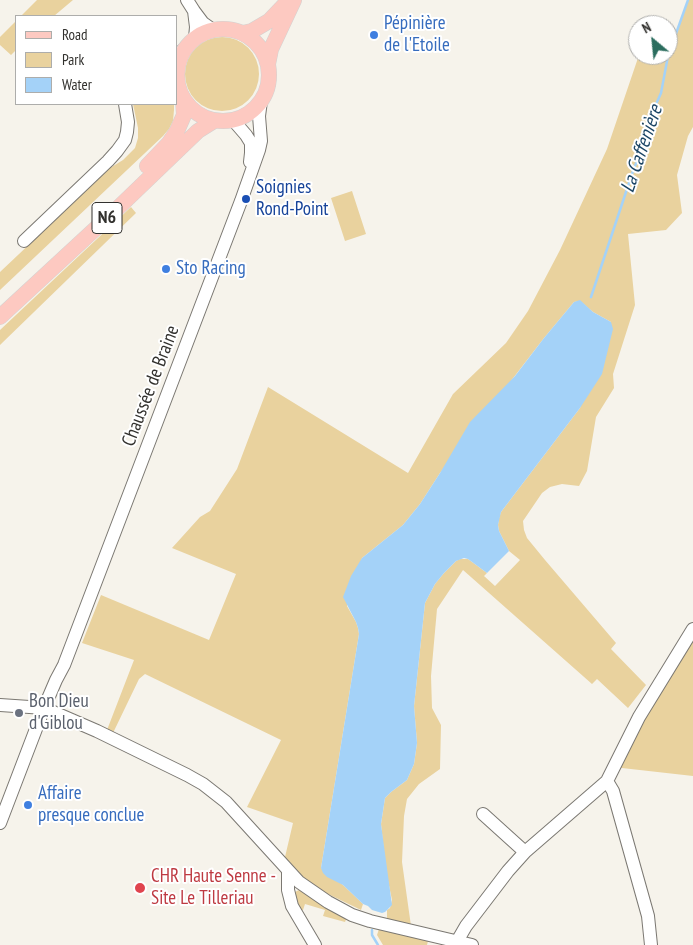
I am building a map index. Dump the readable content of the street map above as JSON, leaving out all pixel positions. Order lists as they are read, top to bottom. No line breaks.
{"streets":{"main road":["N6"],"street":["Chaussée de Braine"]},"water":["La Caffenière"],"places":["Pépinière de l'Etoile","Soignies Rond-Point","Sto Racing","Bon Dieu d'Giblou","Affaire presque conclue","CHR Haute Senne - Site Le Tilleriau"],"legend":["Road","Park","Water"],"north":"top left"}
